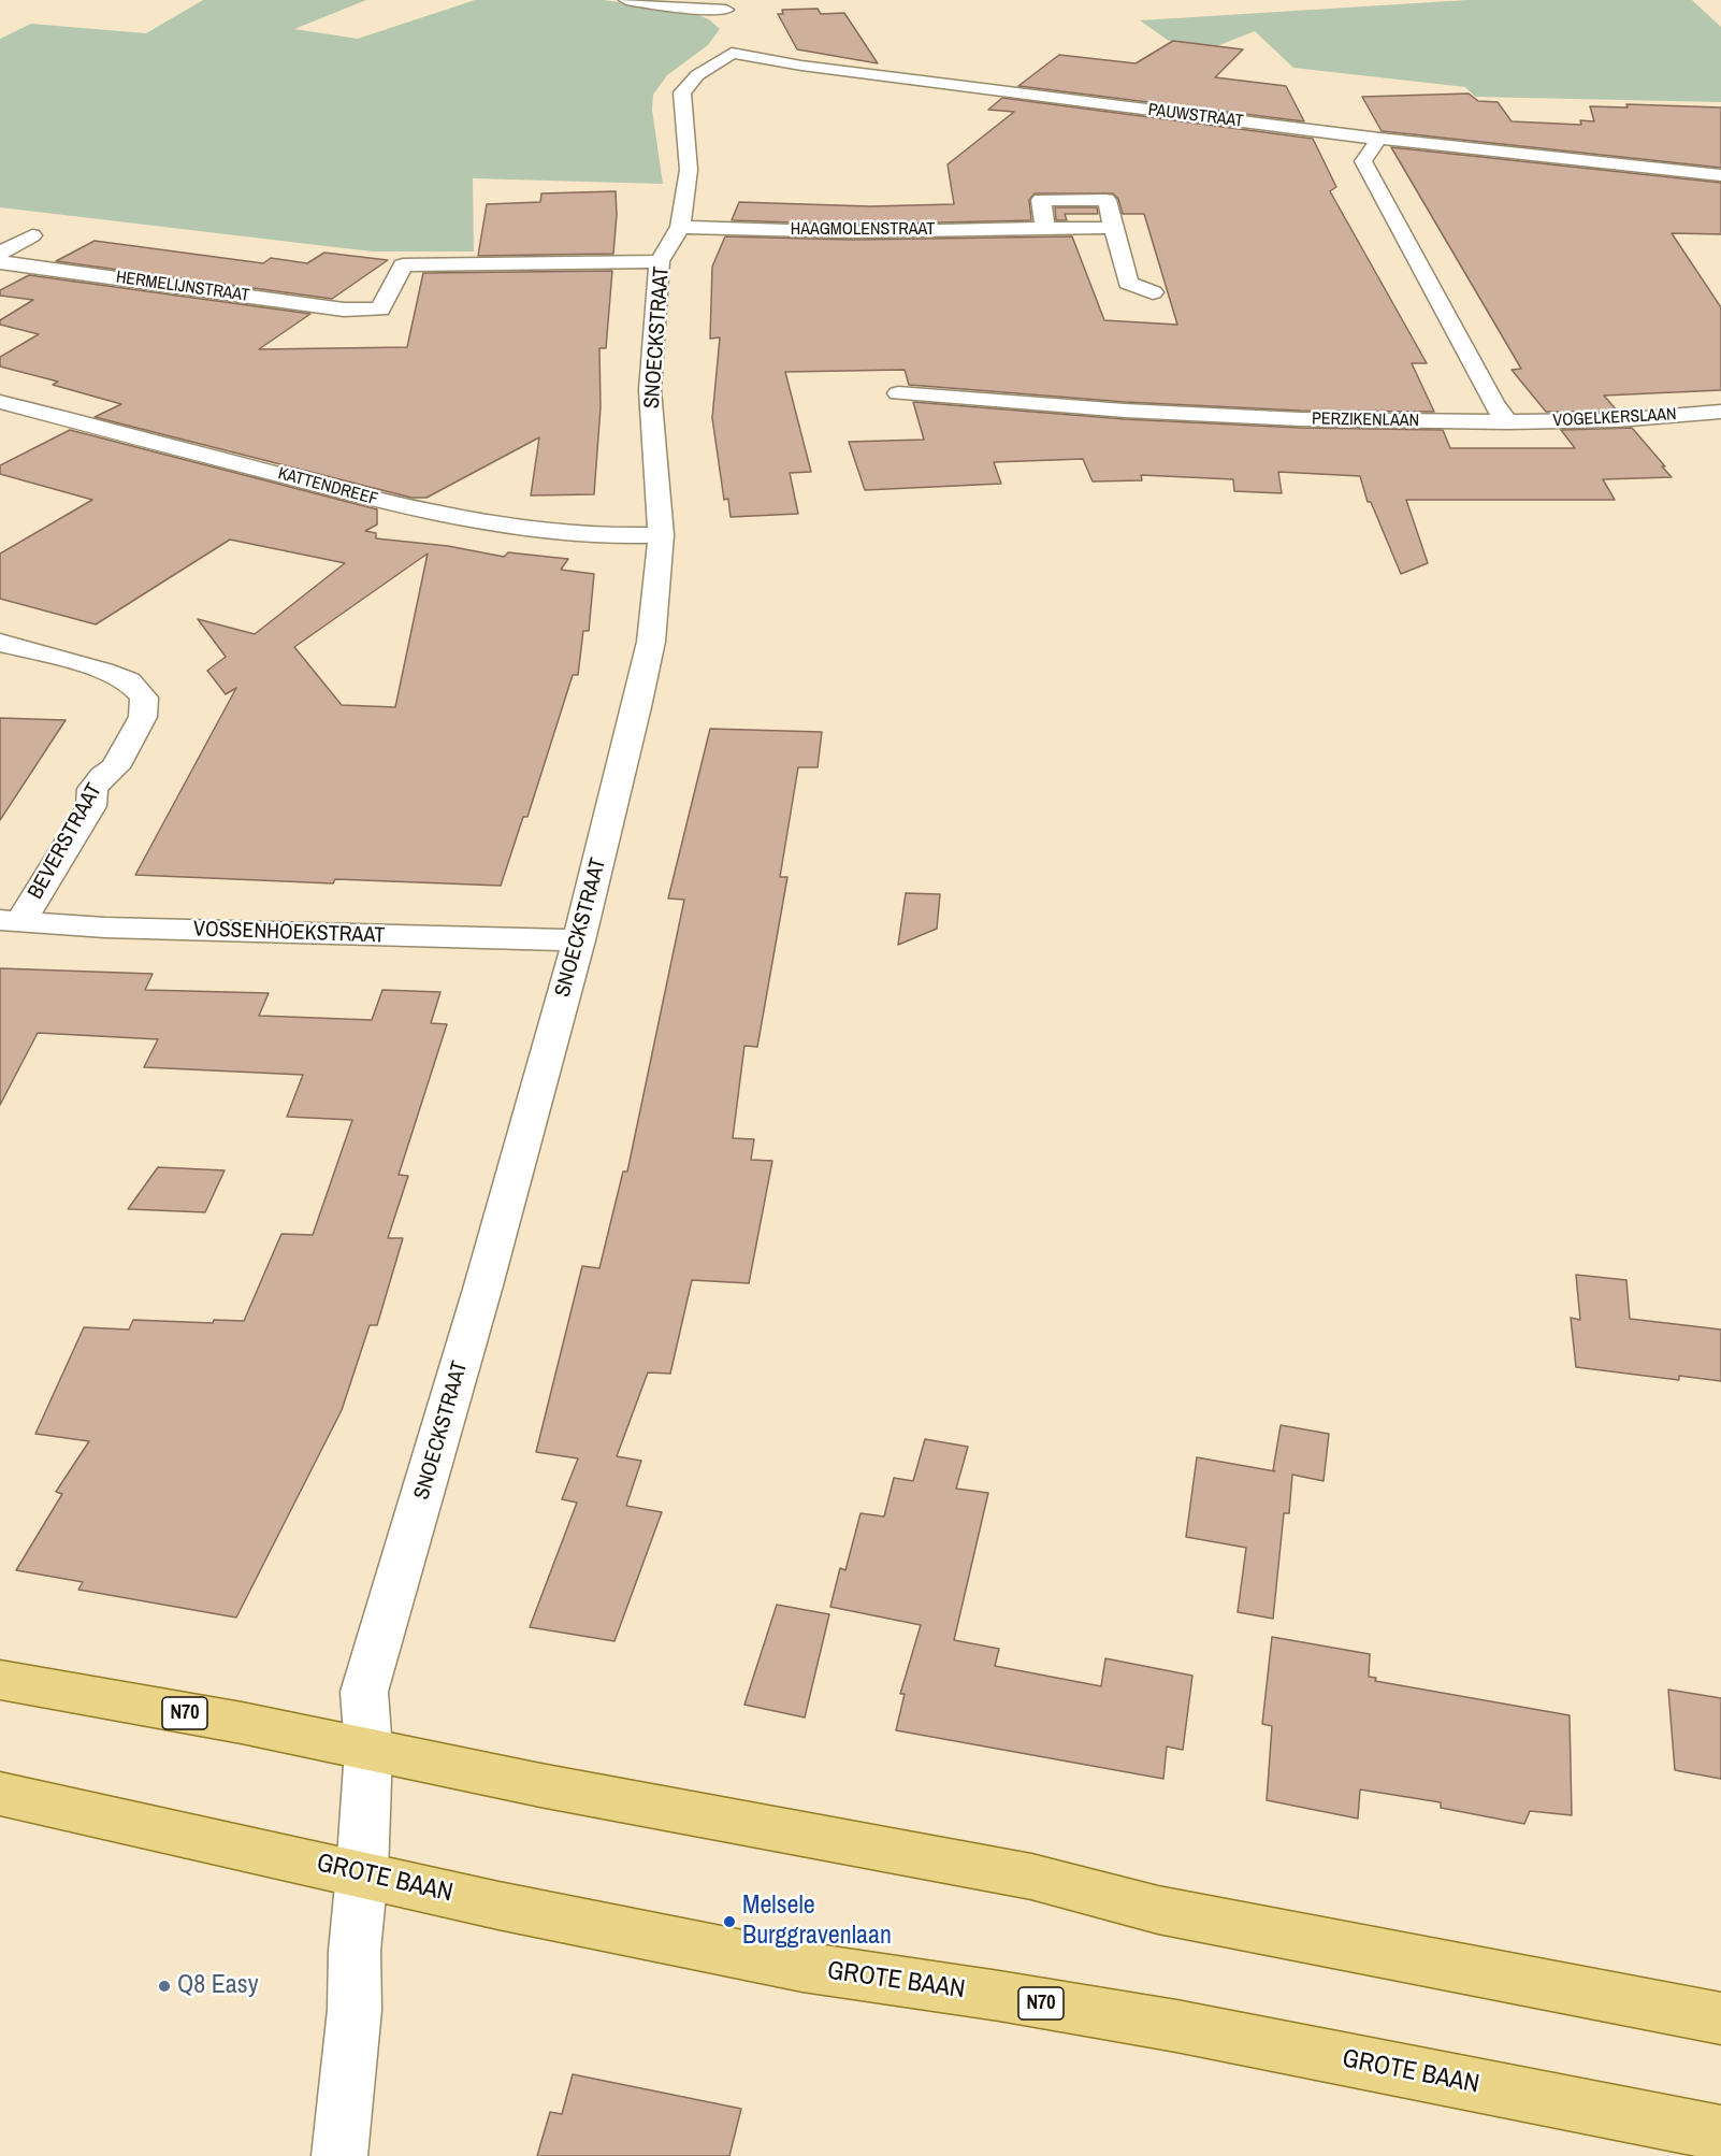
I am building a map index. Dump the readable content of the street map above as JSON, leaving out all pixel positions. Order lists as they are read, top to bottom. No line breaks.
{"streets":{"main road":["N70","GROTE BAAN"],"street":["PAUWSTRAAT","HAAGMOLENSTRAAT","HERMELIJNSTRAAT","SNOECKSTRAAT","VOGELKERSLAAN","PERZIKENLAAN","KATTENDREEF","BEVERSTRAAT","VOSSENHOEKSTRAAT"]},"crossings":[["PAUWSTRAAT","SNOECKSTRAAT"],["HAAGMOLENSTRAAT","SNOECKSTRAAT"],["HERMELIJNSTRAAT","SNOECKSTRAAT"],["SNOECKSTRAAT","KATTENDREEF"],["SNOECKSTRAAT","VOSSENHOEKSTRAAT"],["SNOECKSTRAAT","N70"],["SNOECKSTRAAT","GROTE BAAN"],["VOGELKERSLAAN","PERZIKENLAAN"],["BEVERSTRAAT","VOSSENHOEKSTRAAT"]],"places":["Melsele Burggravenlaan","Q8 Easy"]}
